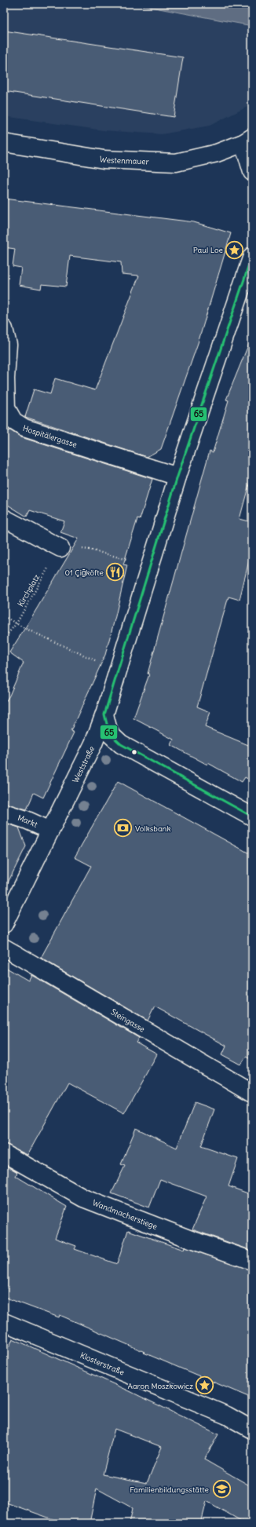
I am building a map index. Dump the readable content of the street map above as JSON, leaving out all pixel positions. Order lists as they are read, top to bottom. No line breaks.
{"streets":{"street":["Westenmauer","Hospitälergasse","Weststraße","Markt","Steingasse","Wandmacherstiege","Klosterstraße"],"path":["Kirchplatz"]},"crossings":[["Hospitälergasse","Weststraße"],["Weststraße","Markt"]],"places":{"place":["Paul Loe","Aaron Moszkowicz"],"restaurant":["01 Çiğköfte"],"bank":["Volksbank"],"school or university":["Familienbildungsstätte"]},"lines":["transit line 65"]}
